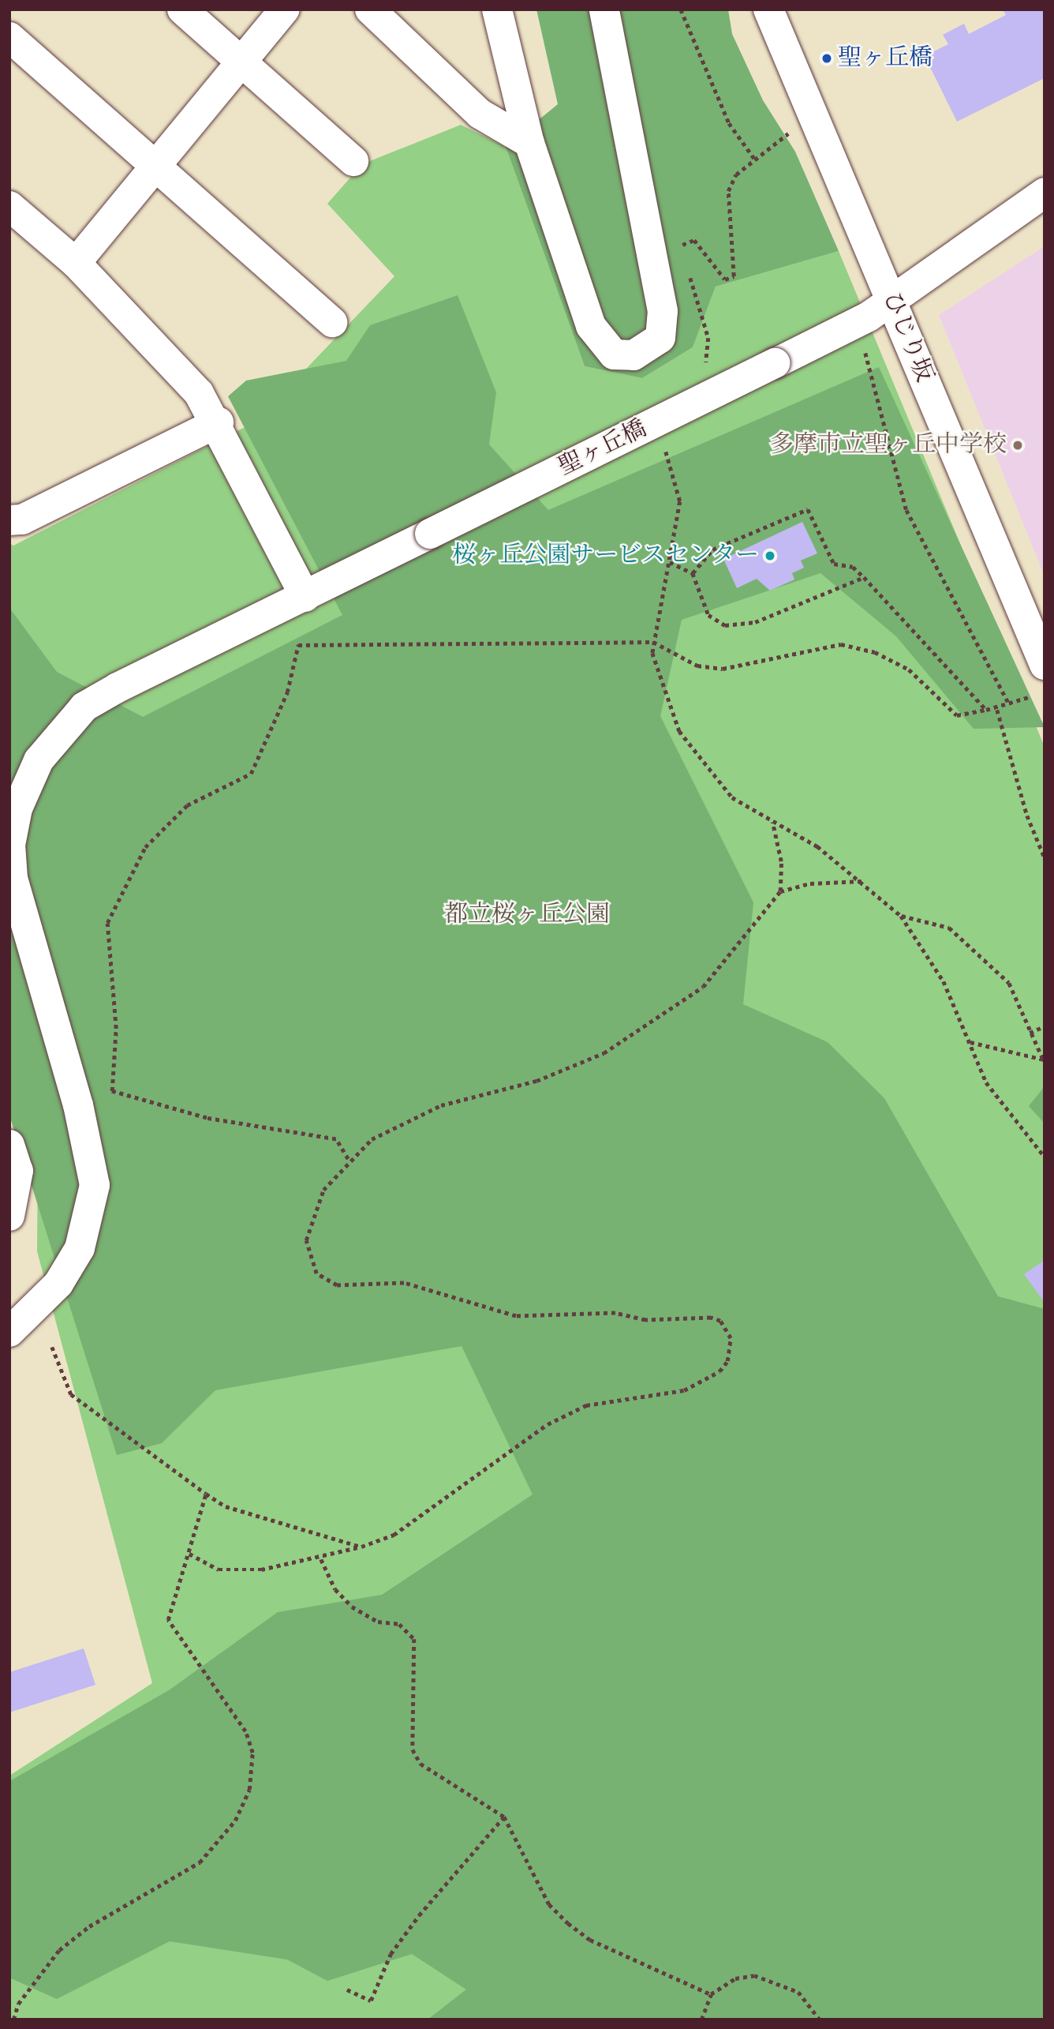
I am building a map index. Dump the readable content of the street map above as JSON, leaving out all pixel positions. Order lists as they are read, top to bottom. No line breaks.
{"streets":{"street":["ひじり坂","聖ヶ丘橋"]},"crossings":[["ひじり坂","聖ヶ丘橋"]],"parks":["都立桜ヶ丘公園"],"places":["聖ヶ丘橋","多摩市立聖ヶ丘中学校","桜ヶ丘公園サービスセンター"]}
